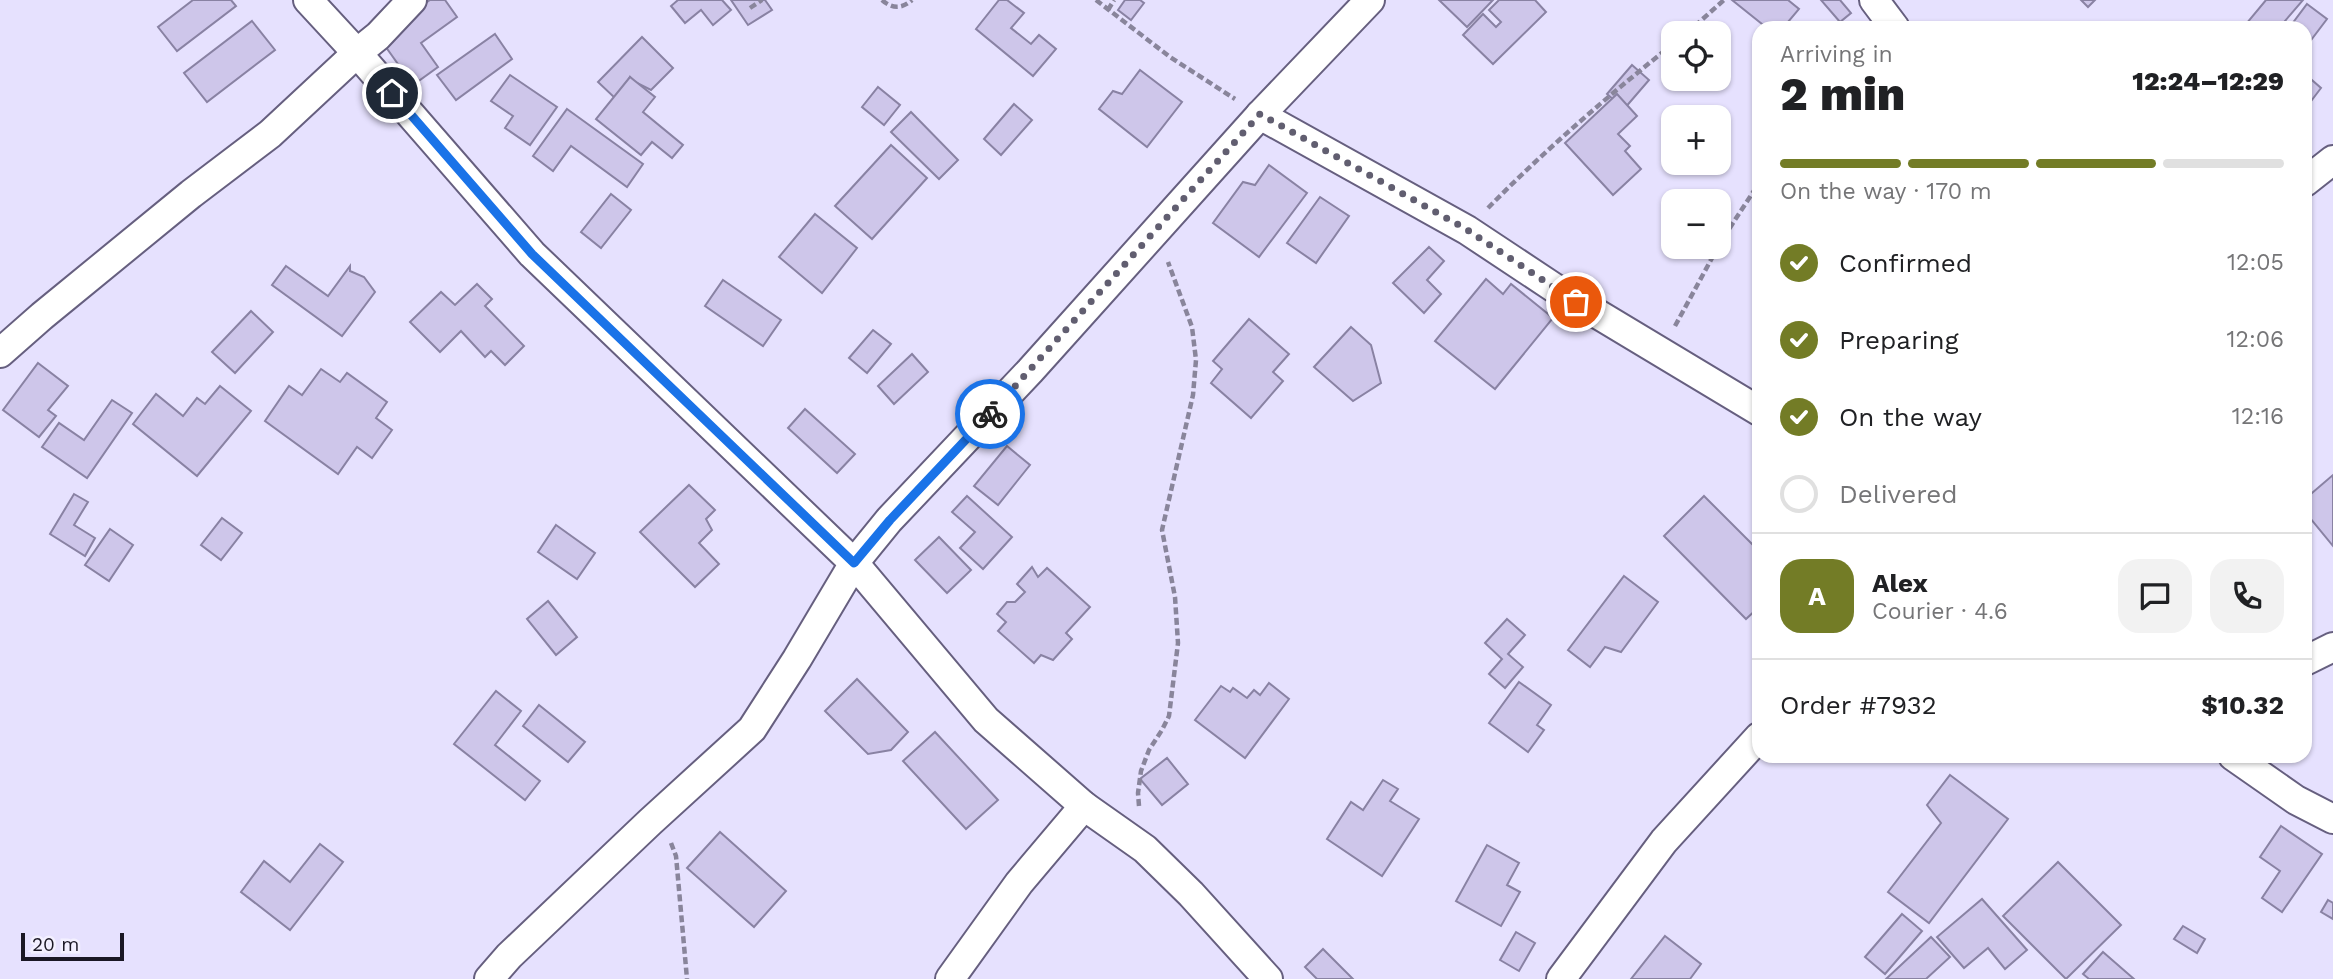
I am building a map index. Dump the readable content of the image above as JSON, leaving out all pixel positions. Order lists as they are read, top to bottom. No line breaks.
{"scale_bar":"20 m","page":{"map_buttons":["+","−"],"heading":["2 min","Arriving in","12:24–12:29"],"panel":["Alex","Courier · 4.6","Order #7932","$10.32"],"bar":"On the way · 170 m","list":[["Confirmed","12:05"],["Preparing","12:06"],["On the way","12:16"],"Delivered"],"round":"A","scale":"20 m"}}
